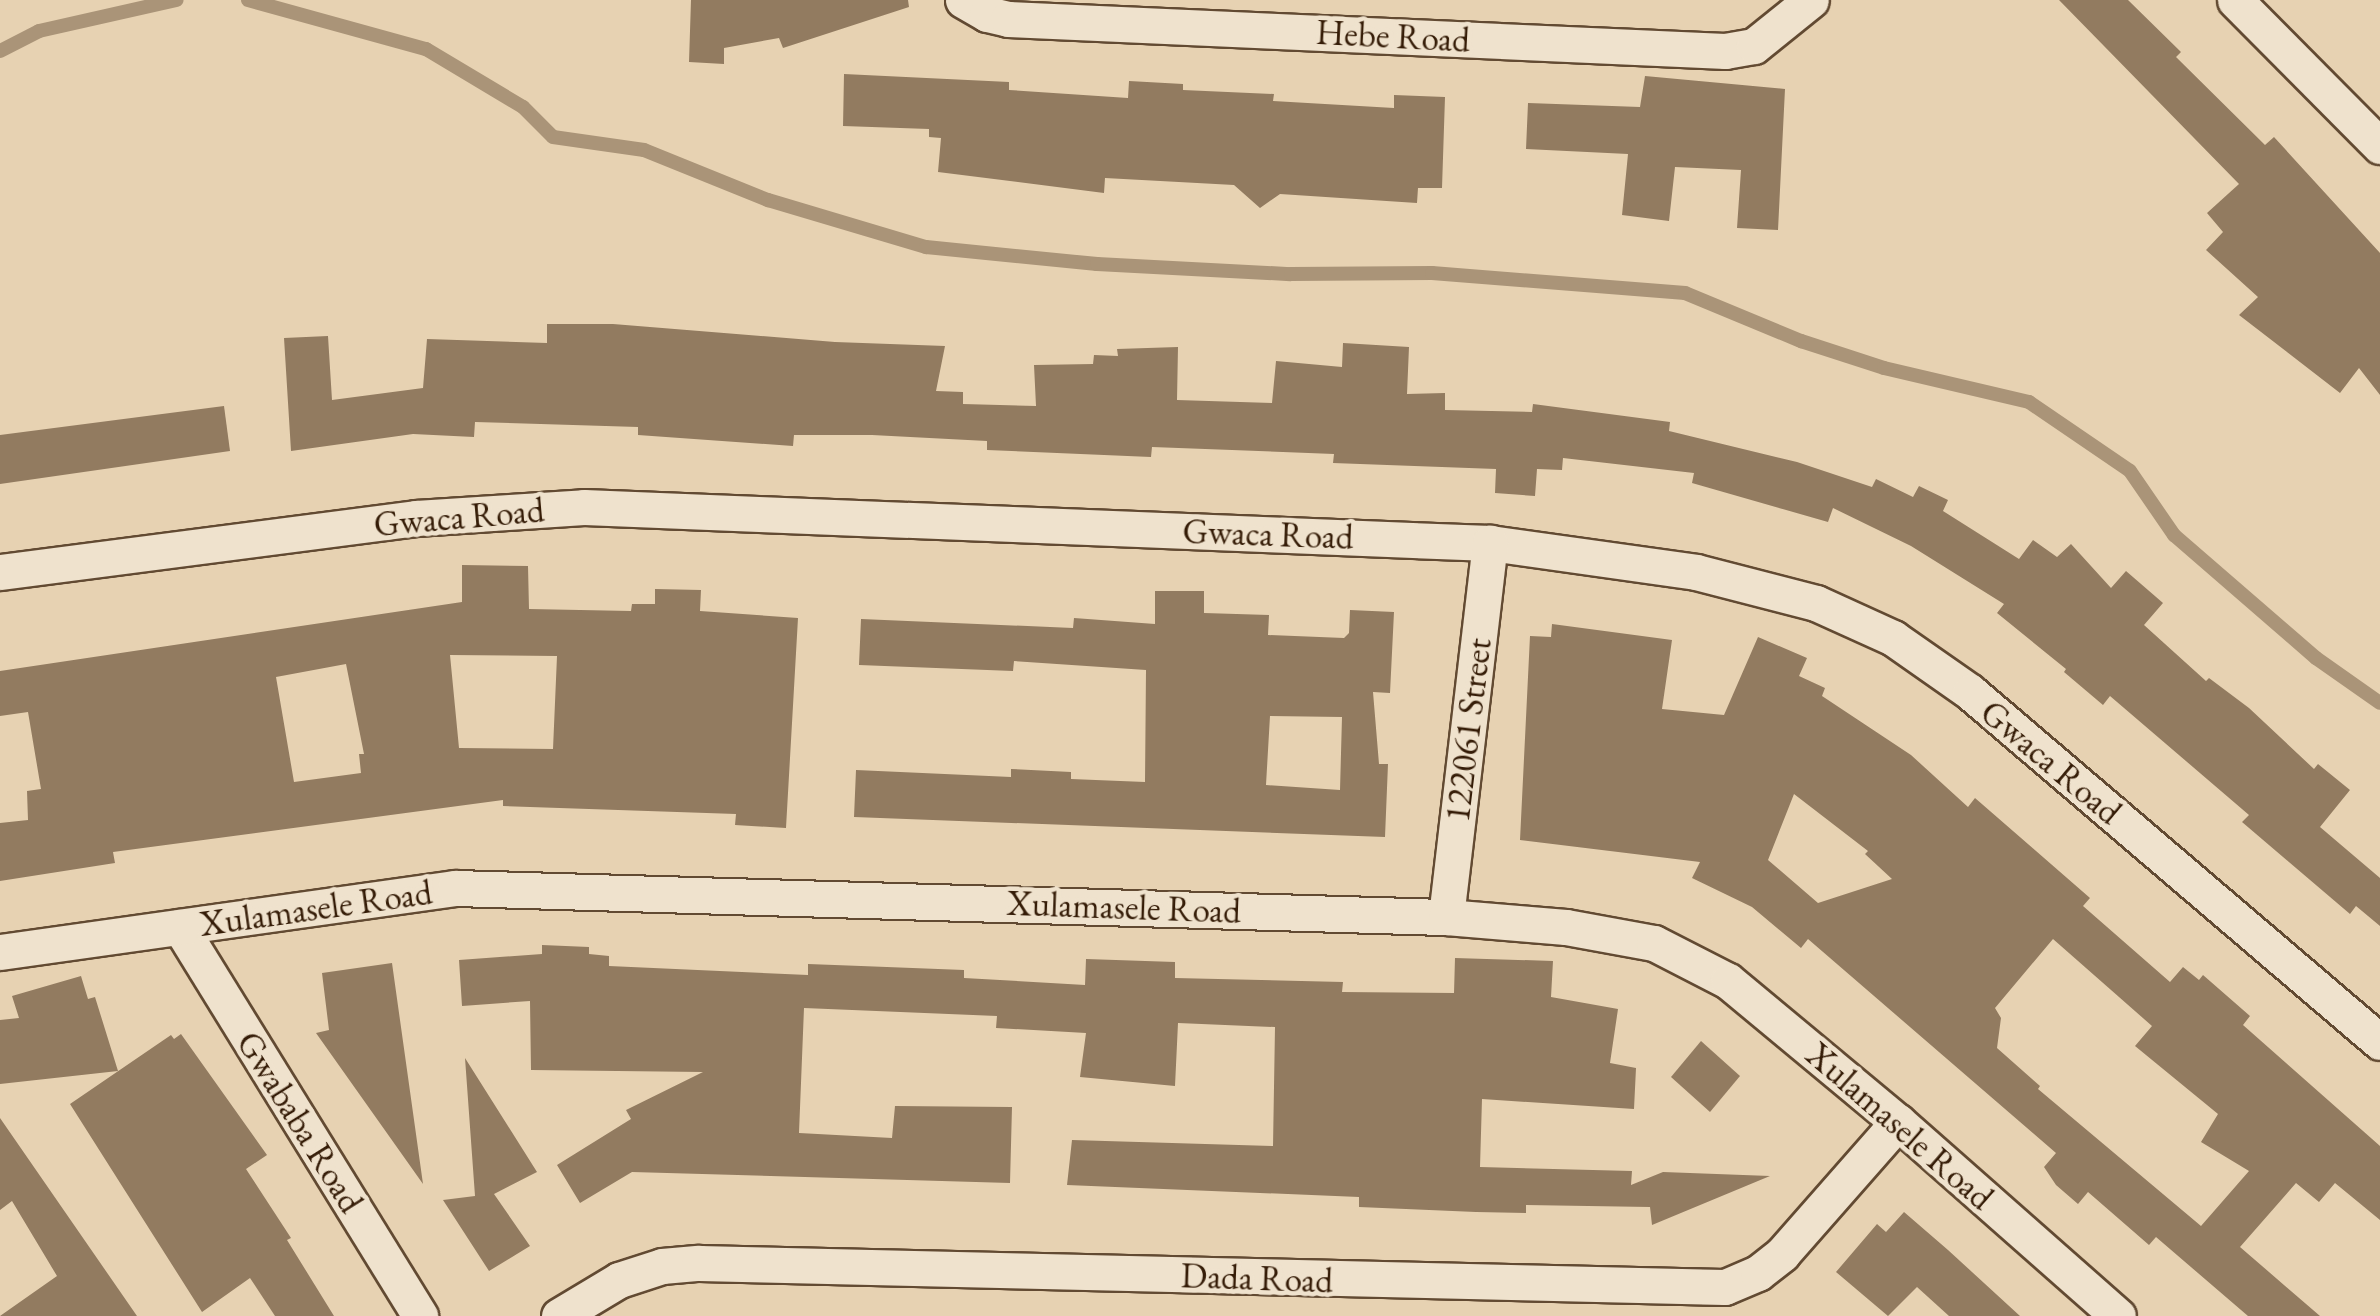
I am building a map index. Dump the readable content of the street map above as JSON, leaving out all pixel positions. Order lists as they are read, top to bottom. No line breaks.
{"streets":{"street":["Hebe Road","Gwaca Road","122061 Street","Xulamasele Road","Gwababa Road","Dada Road"]},"crossings":[["Gwaca Road","122061 Street"],["122061 Street","Xulamasele Road"],["Xulamasele Road","Gwababa Road"],["Xulamasele Road","Dada Road"]]}
